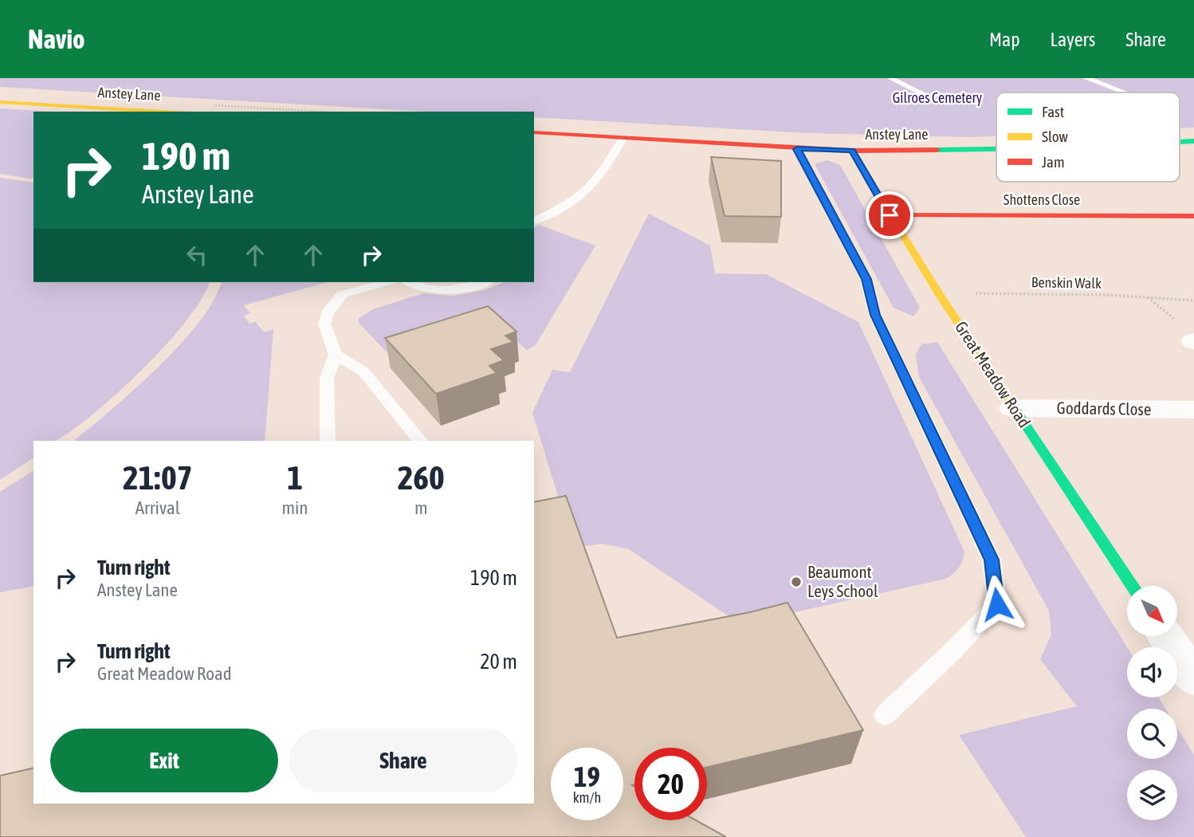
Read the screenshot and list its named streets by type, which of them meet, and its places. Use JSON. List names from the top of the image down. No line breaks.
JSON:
{"streets":{"main road":["Anstey Lane","Shottens Close","Great Meadow Road"],"street":["Goddards Close"],"path":["Benskin Walk"]},"crossings":[["Anstey Lane","Great Meadow Road"],["Shottens Close","Great Meadow Road"],["Benskin Walk","Great Meadow Road"],["Great Meadow Road","Goddards Close"]],"parks":["Gilroes Cemetery"],"places":["Beaumont Leys School"],"legend":["Fast","Slow","Jam"],"north":"bottom right","page":{"header":"Navio","nav":["Map","Layers","Share"],"turn":["190 m","Anstey Lane"],"eta":["21:07","Arrival","1","min","260","m"],"list":[{"name":"Turn right","note":"Anstey Lane","value":"190 m"},{"name":"Turn right","note":"Great Meadow Road","value":"20 m"}],"buttons":["Exit","Share"],"speed":"19 km/h","limit":"20"}}
